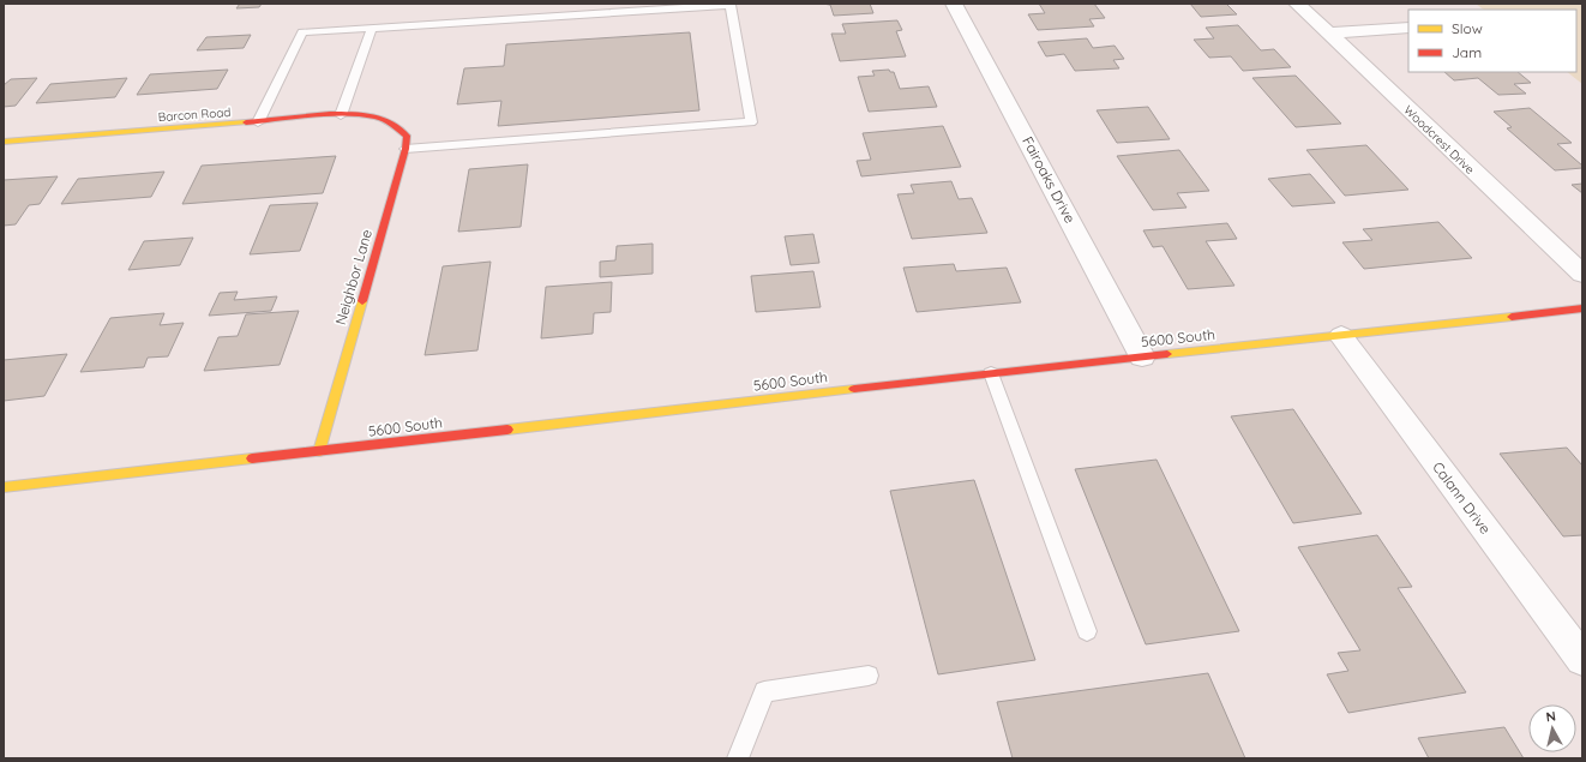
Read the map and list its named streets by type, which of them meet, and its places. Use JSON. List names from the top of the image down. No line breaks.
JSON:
{"streets":{"main road":["Barcon Road","Neighbor Lane","5600 South"],"street":["Woodcrest Drive","Fairoaks Drive","Calann Drive"]},"crossings":[["Barcon Road","Neighbor Lane"],["Fairoaks Drive","5600 South"],["Neighbor Lane","5600 South"],["5600 South","Calann Drive"]],"legend":["Slow","Jam"],"north":"top"}
